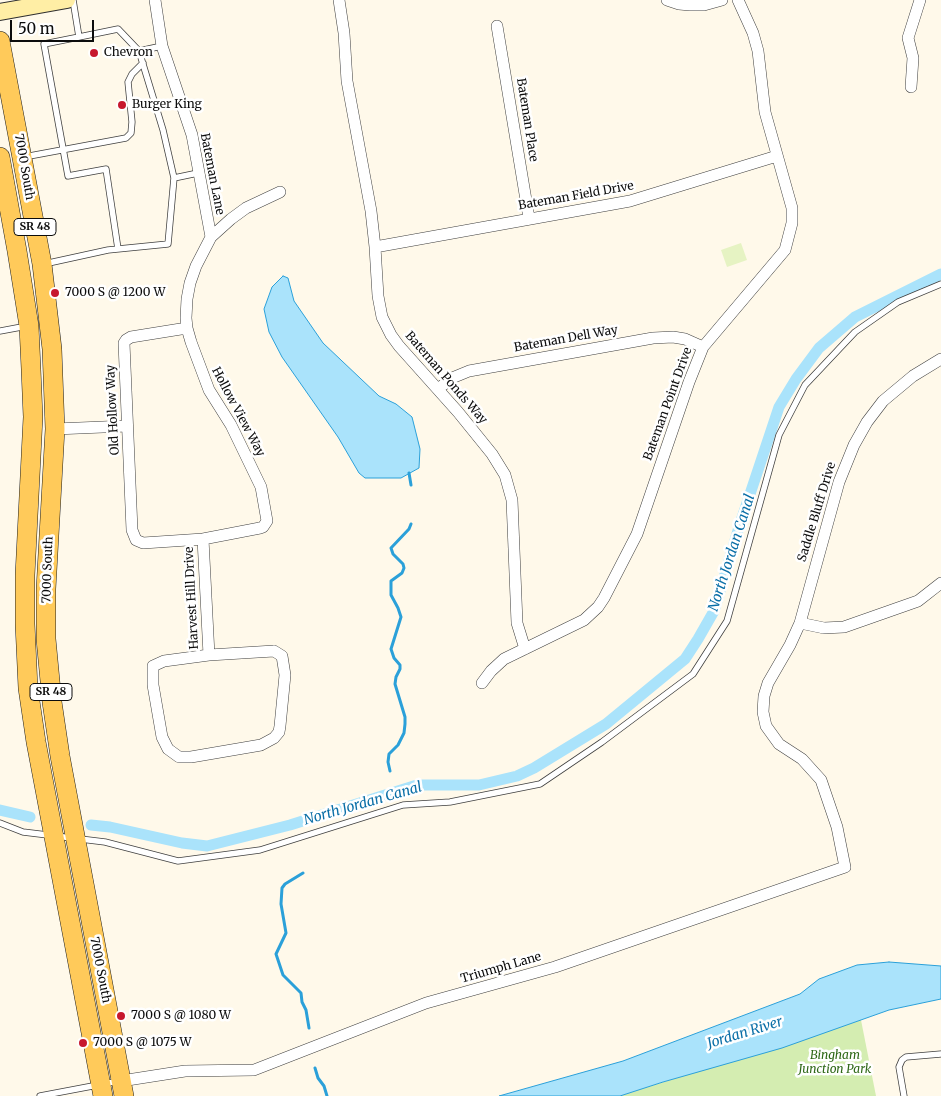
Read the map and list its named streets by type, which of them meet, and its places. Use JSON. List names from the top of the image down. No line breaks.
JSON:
{"streets":{"main road":["7000 South","SR 48"],"street":["Bateman Place","Bateman Lane","Bateman Field Drive","Bateman Dell Way","Bateman Ponds Way","Bateman Point Drive","Old Hollow Way","Hollow View Way","Saddle Bluff Drive","Harvest Hill Drive","Triumph Lane"]},"crossings":[["Bateman Place","Bateman Field Drive"],["7000 South","Triumph Lane"],["Bateman Lane","Hollow View Way"],["Bateman Field Drive","Bateman Ponds Way"],["Bateman Field Drive","Bateman Point Drive"],["Bateman Dell Way","Bateman Ponds Way"],["Bateman Dell Way","Bateman Point Drive"],["Bateman Ponds Way","Bateman Point Drive"],["Old Hollow Way","Hollow View Way"],["Hollow View Way","Harvest Hill Drive"],["Saddle Bluff Drive","Triumph Lane"]],"water":["North Jordan Canal","Jordan River"],"parks":["Bingham Junction Park"],"places":["Chevron","Burger King","7000 S @ 1200 W","7000 S @ 1080 W","7000 S @ 1075 W"],"scale_bar":"50 m"}
